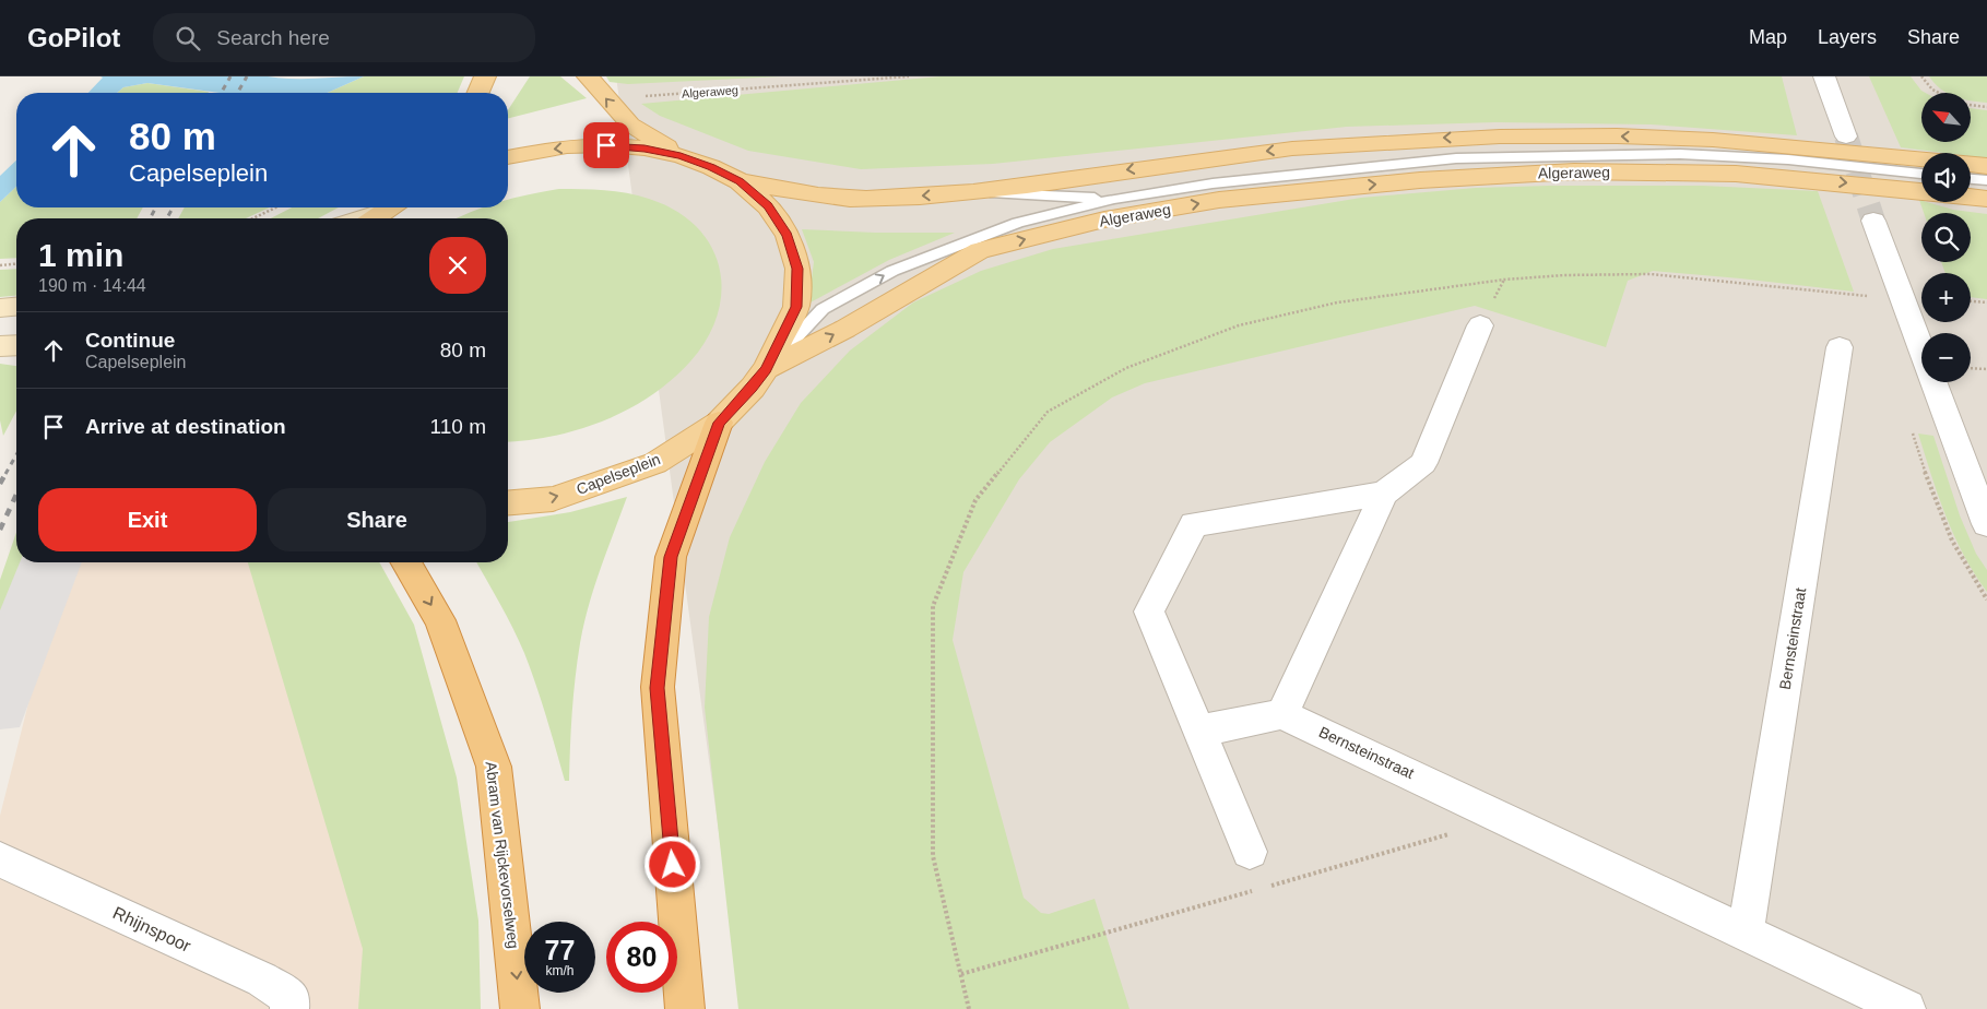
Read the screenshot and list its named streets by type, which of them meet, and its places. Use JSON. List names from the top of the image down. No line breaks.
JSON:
{"streets":{"highway":["Abram van Rijckevorselweg"],"main road":["Algeraweg","Capelseplein"],"street":["Bernsteinstraat","Rhijnspoor"]},"crossings":[["Algeraweg","Capelseplein"]],"north":"top left","page":{"header":"GoPilot","search":"Search here","nav":["Map","Layers","Share"],"map_buttons":["+","−"],"turn":["80 m","Capelseplein"],"heading":["1 min","190 m · 14:44"],"list":[{"name":"Continue","note":"Capelseplein","value":"80 m"},{"name":"Arrive at destination","value":"110 m"}],"buttons":["Exit","Share"],"speed":"77 km/h","limit":"80"}}
